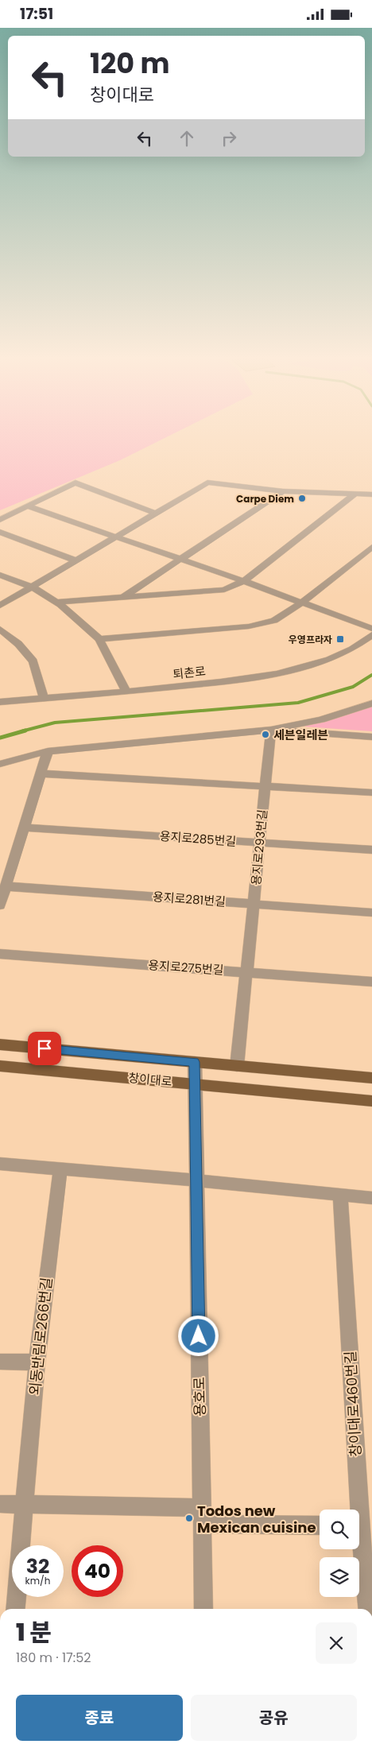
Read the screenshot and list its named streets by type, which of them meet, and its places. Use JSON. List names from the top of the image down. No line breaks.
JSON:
{"streets":{"main road":["창이대로"],"street":["퇴촌로","용지로285번길","용지로293번길","용지로281번길","용지로275번길","외동반림로266번길","용호로","창이대로460번길"]},"crossings":[["용지로285번길","용지로293번길"],["용지로293번길","용지로281번길"],["용지로293번길","용지로275번길"],["용지로293번길","창이대로"],["창이대로","용호로"]],"places":{"other":["Carpe Diem","세븐일레븐","Todos new Mexican cuisine"],"transit":["우영프라자"]},"page":{"status":"17:51","turn":["120 m","창이대로"],"speed":"32 km/h","limit":"40","heading":["1 분","180 m · 17:52"],"buttons":["종료","공유"]}}
